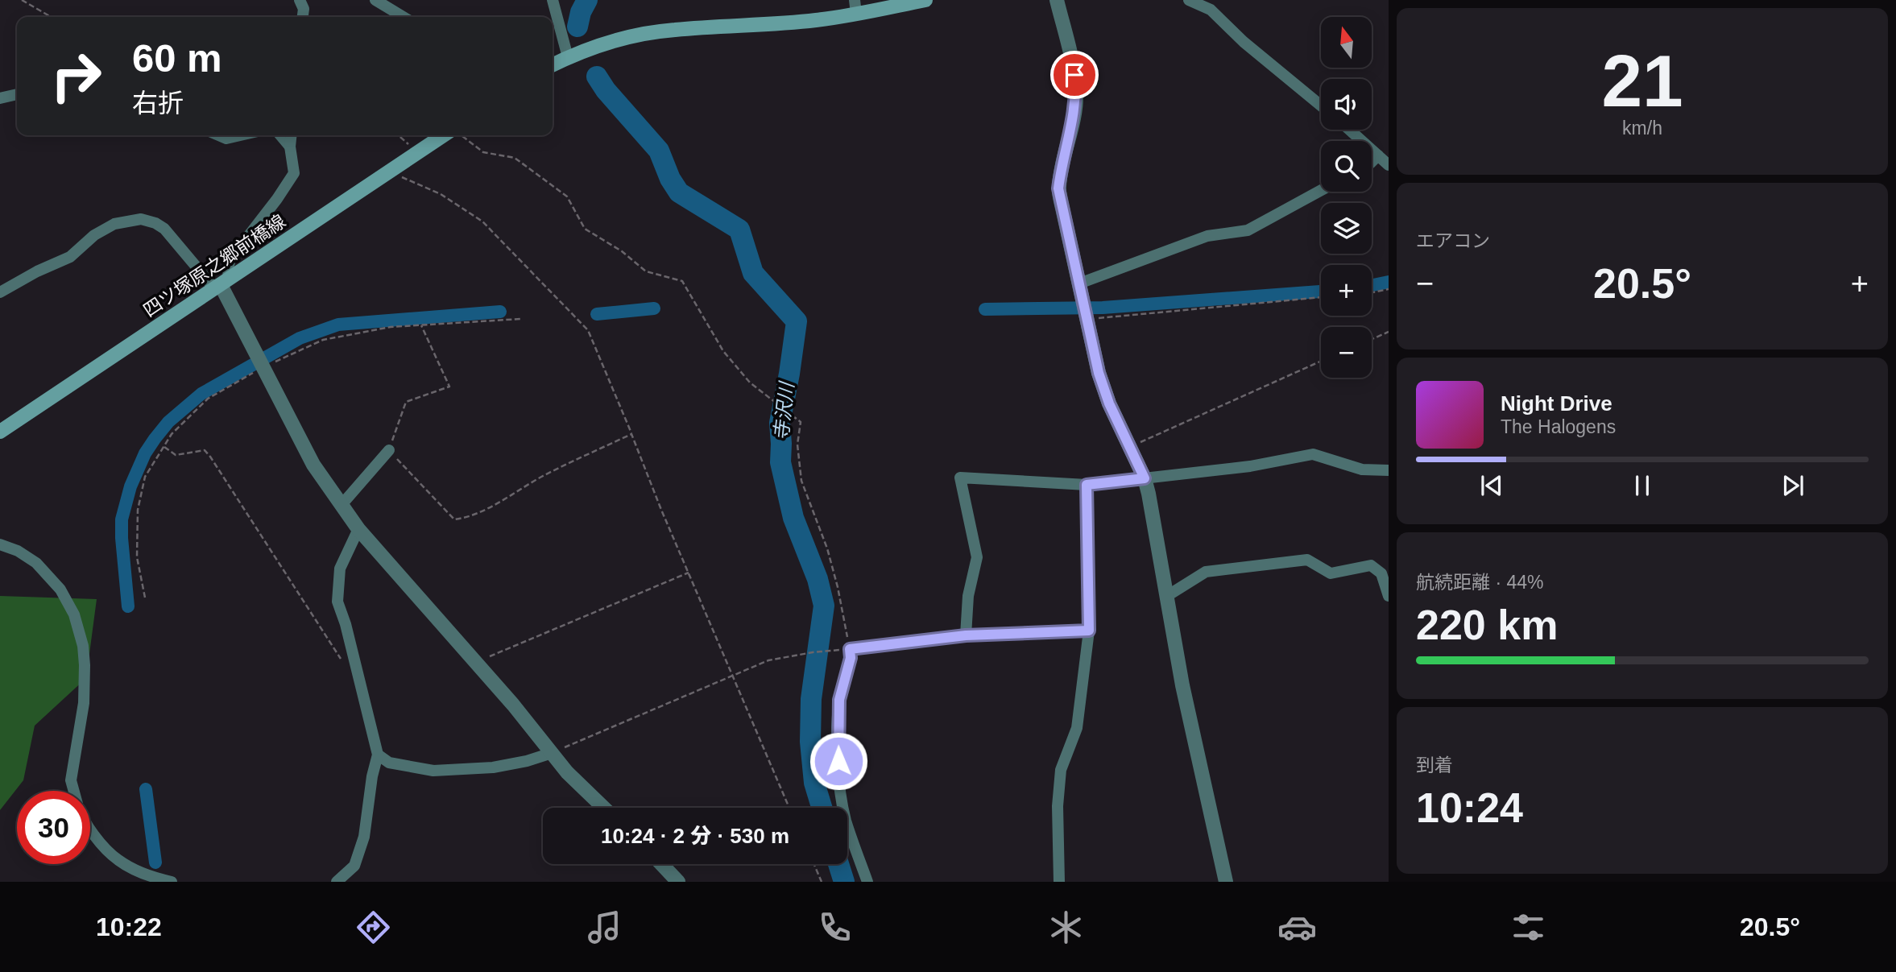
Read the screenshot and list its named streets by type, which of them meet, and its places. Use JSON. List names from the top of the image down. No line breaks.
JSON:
{"streets":{"main road":["四ツ塚原之郷前橋線"]},"water":["寺沢川"],"north":"top","page":{"tile":[["21","km/h"],"エアコン",["航続距離 · 44%","220 km"],["到着","10:24"]],"map_buttons":["+","−"],"turn":["60 m","右折"],"heat":["−","20.5°","+"],"song":["Night Drive","The Halogens"],"limit":"30","trip":"10:24 · 2 分 · 530 m","tabs":["10:22","20.5°"]}}
